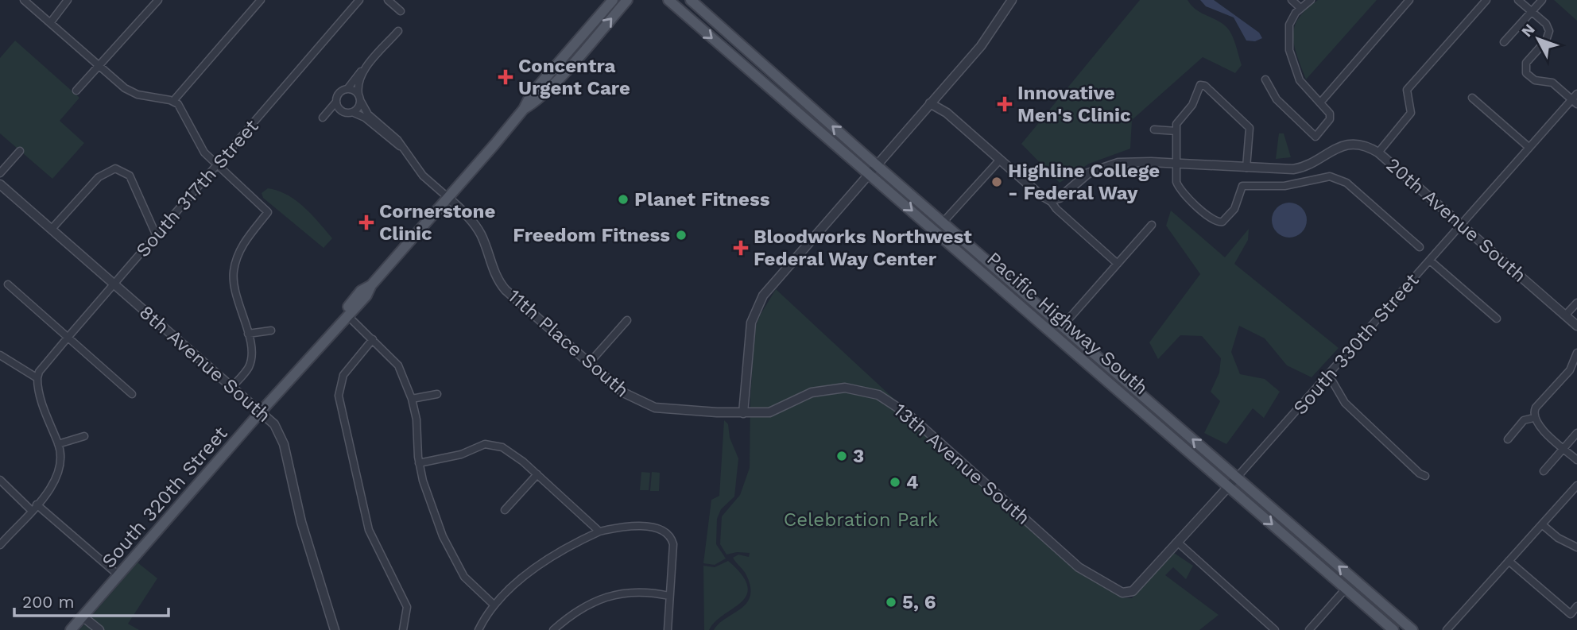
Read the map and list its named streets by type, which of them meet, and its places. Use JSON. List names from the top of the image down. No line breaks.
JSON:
{"streets":{"main road":["Pacific Highway South","South 320th Street"],"street":["South 317th Street","20th Avenue South","11th Place South","South 330th Street","8th Avenue South","13th Avenue South"]},"crossings":[["South 317th Street","8th Avenue South"],["20th Avenue South","South 330th Street"],["Pacific Highway South","South 330th Street"],["11th Place South","13th Avenue South"],["11th Place South","South 320th Street"],["South 330th Street","13th Avenue South"],["8th Avenue South","South 320th Street"]],"parks":["Celebration Park"],"places":{"health":["Concentra Urgent Care","Innovative Men's Clinic","Cornerstone Clinic","Bloodworks Northwest Federal Way Center"],"other":["Highline College - Federal Way","Planet Fitness","Freedom Fitness","3","4","5, 6"]},"scale_bar":"200 m","north":"top left"}
